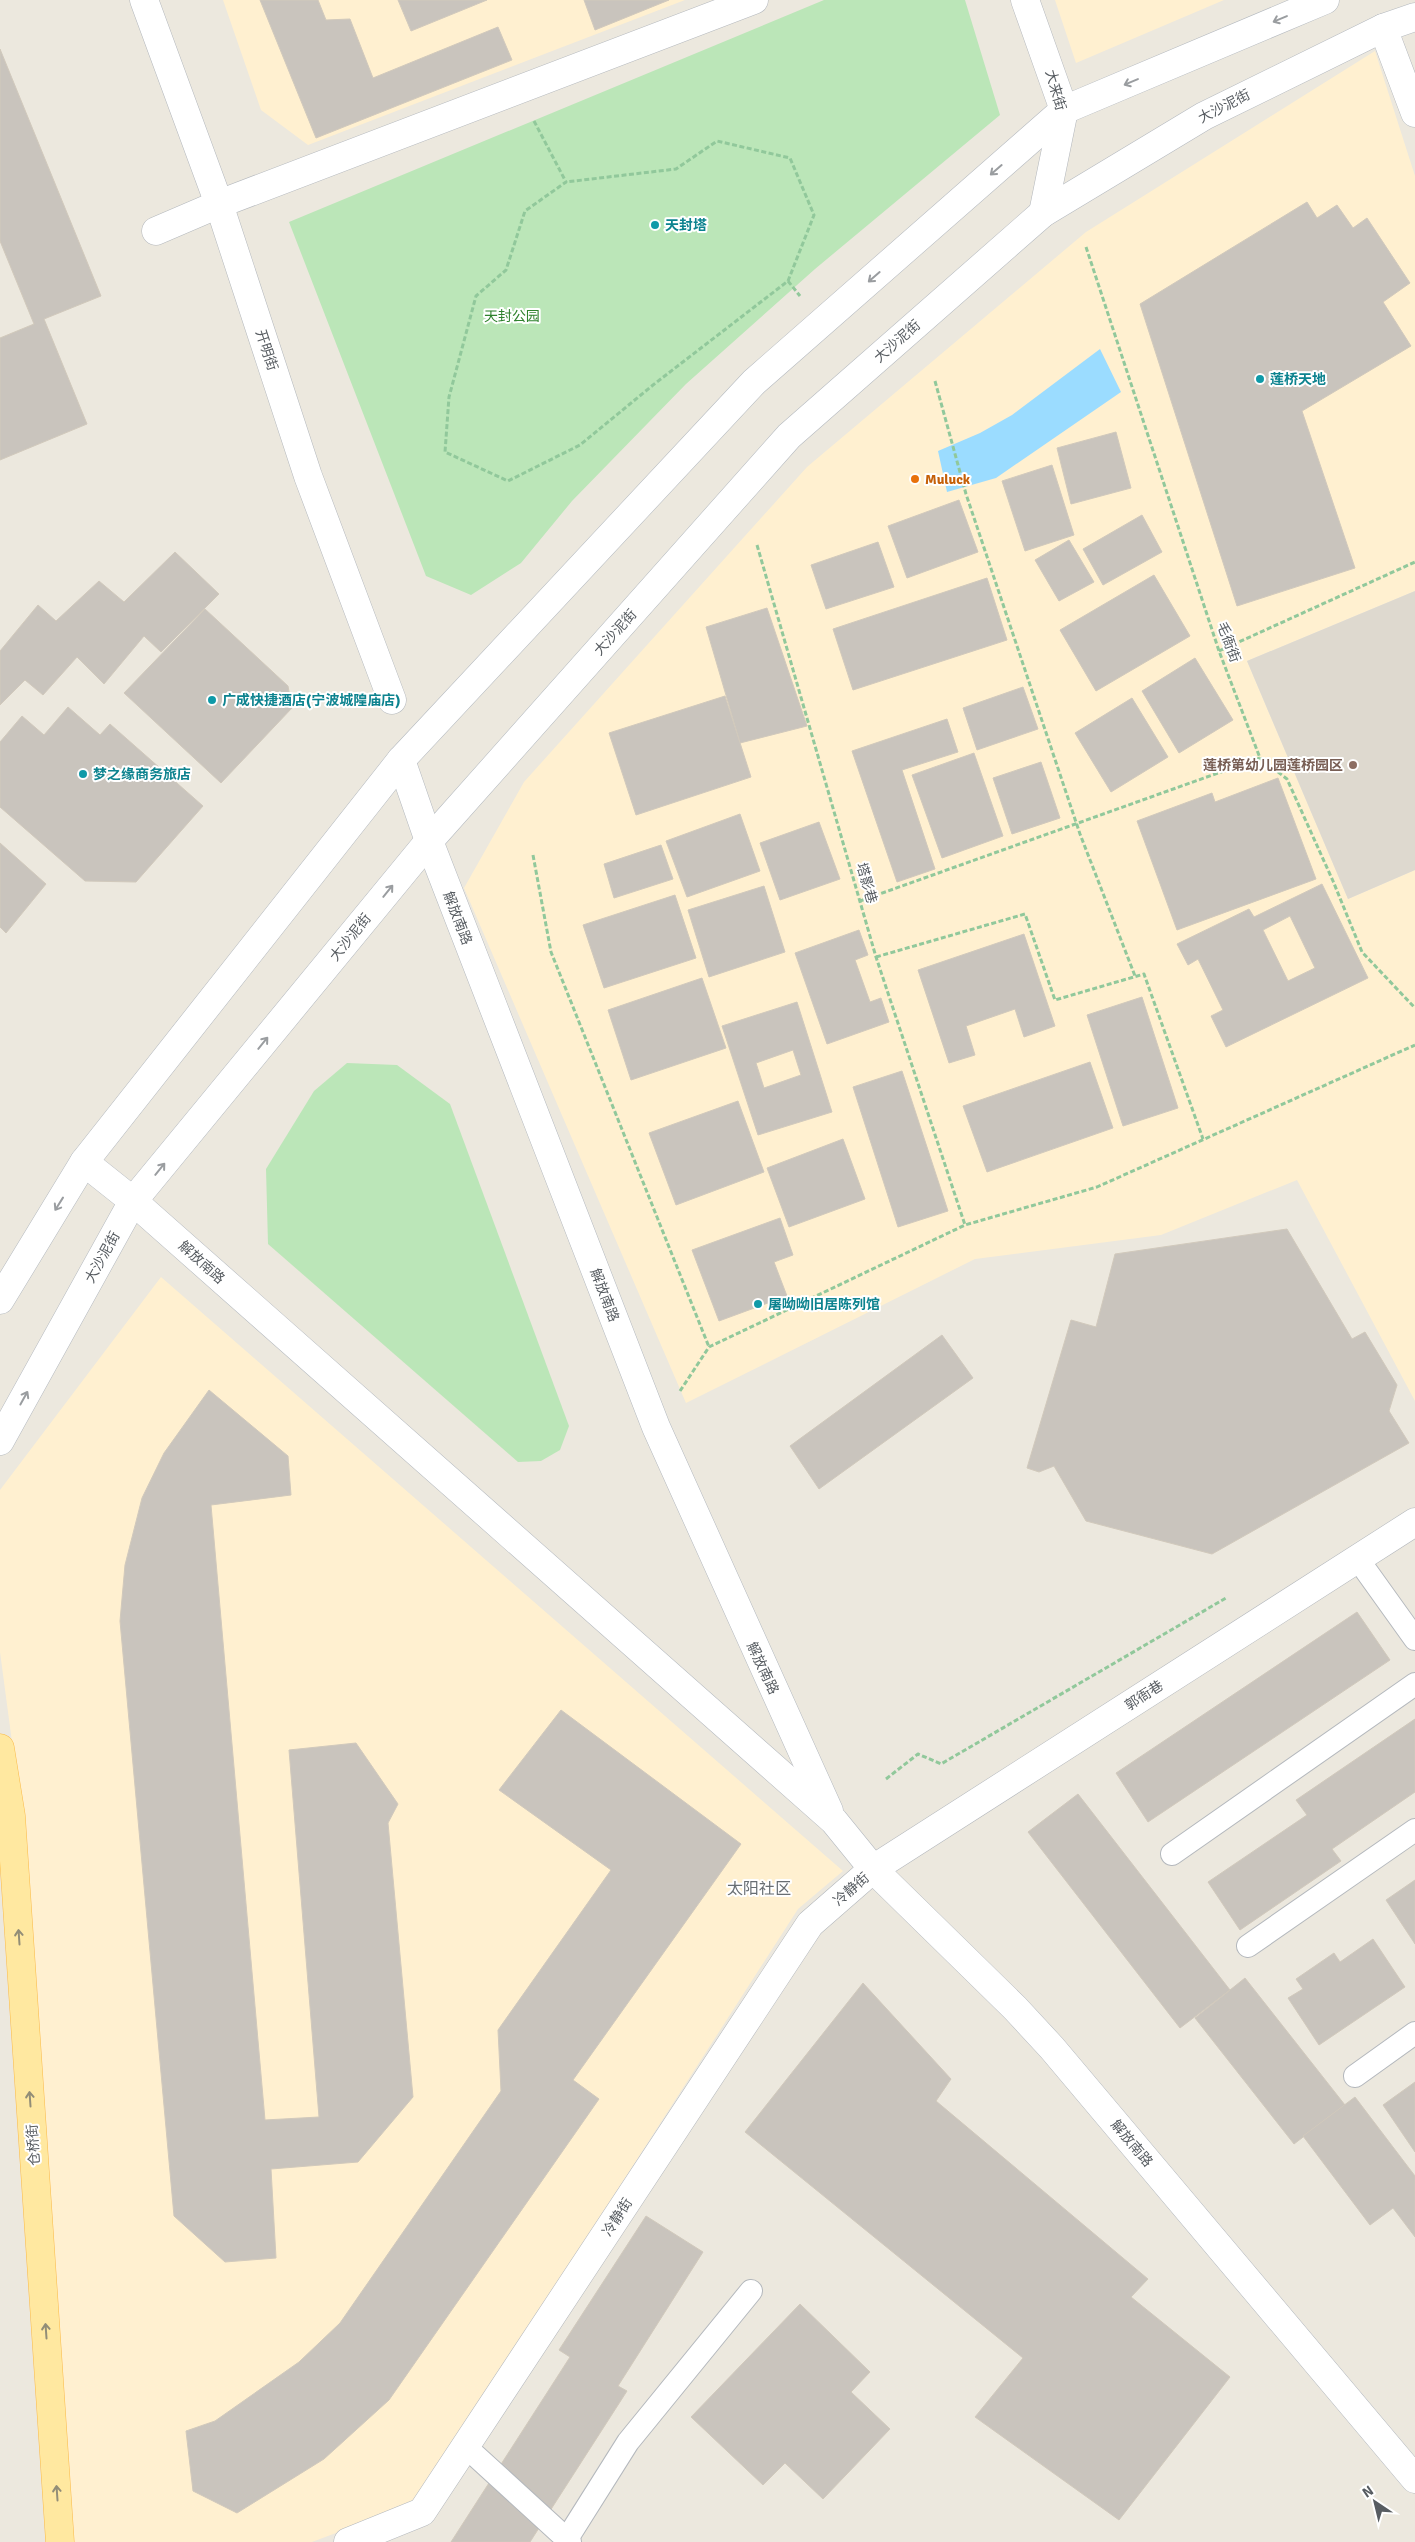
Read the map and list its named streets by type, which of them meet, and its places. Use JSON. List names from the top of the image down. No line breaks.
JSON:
{"streets":{"main road":["大来街","大沙泥街","开明街","解放南路","郭衙巷","冷静街","仓桥街"],"path":["毛衙街","塔影巷"]},"crossings":[["大来街","大沙泥街"],["大沙泥街","解放南路"],["解放南路","郭衙巷"],["解放南路","冷静街"],["郭衙巷","冷静街"]],"one_way":["仓桥街"],"districts":["太阳社区"],"parks":["天封公园"],"places":["天封塔","莲桥天地","Muluck","广成快捷酒店(宁波城隍庙店)","莲桥第幼儿园莲桥园区","梦之缘商务旅店","屠呦呦旧居陈列馆"],"north":"top left"}
